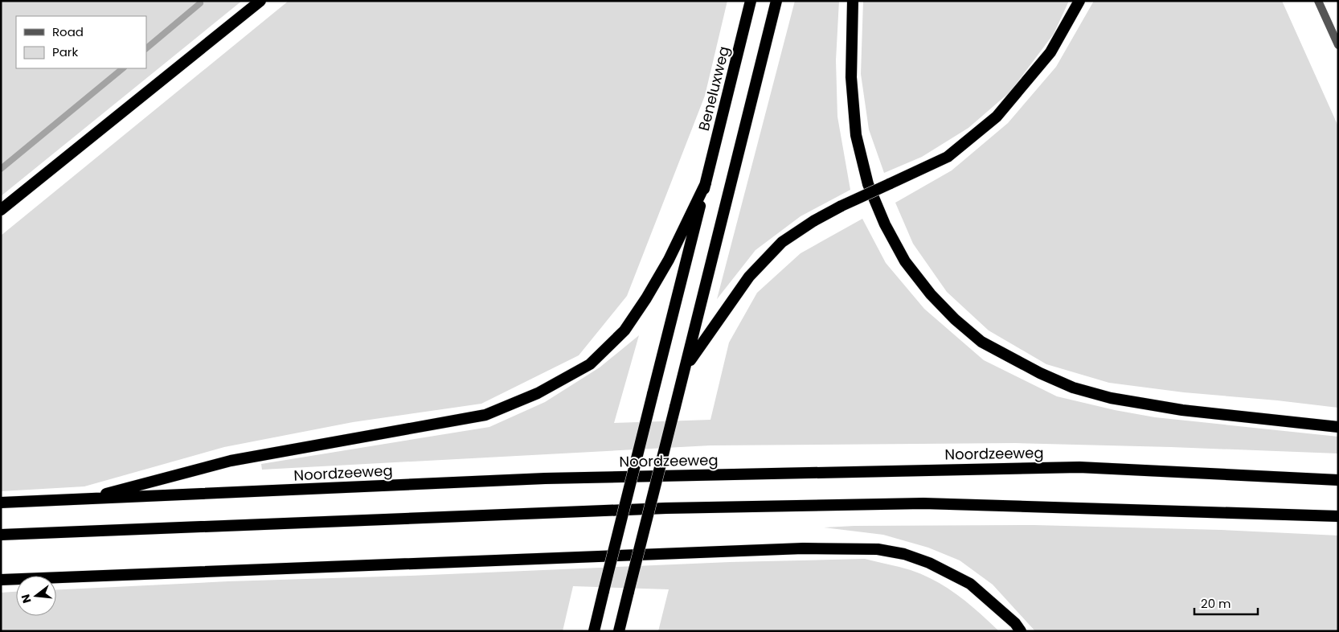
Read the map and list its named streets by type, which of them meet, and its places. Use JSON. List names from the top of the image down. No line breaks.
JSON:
{"streets":{"highway":["Beneluxweg","Noordzeeweg"]},"legend":["Road","Park"],"scale_bar":"20 m","north":"left"}
